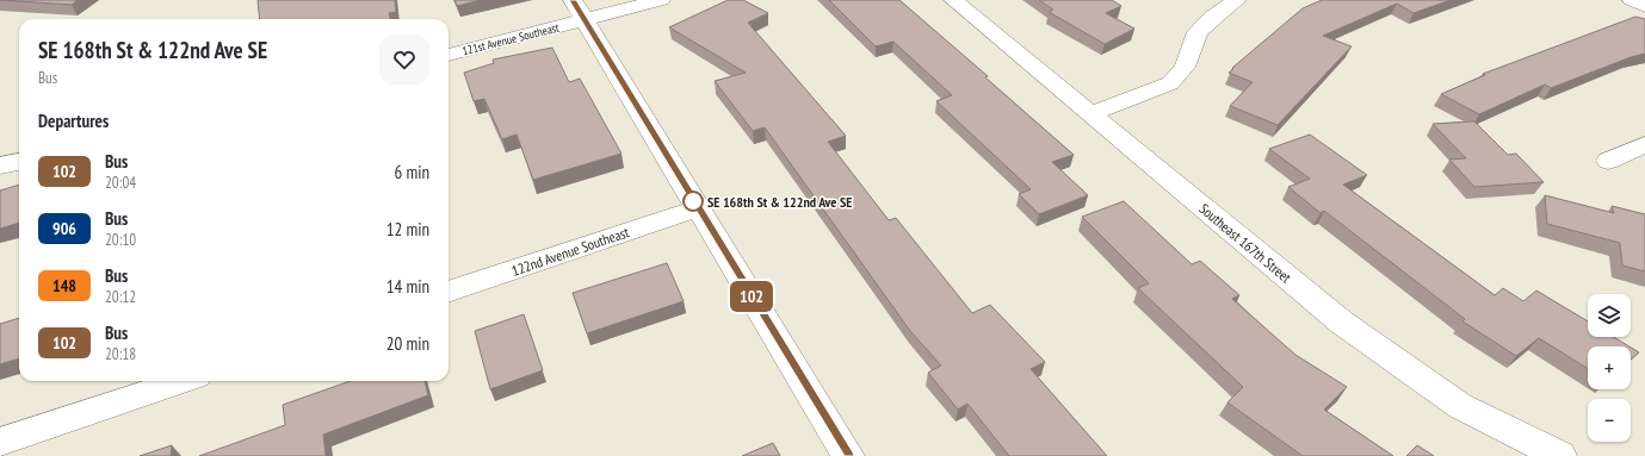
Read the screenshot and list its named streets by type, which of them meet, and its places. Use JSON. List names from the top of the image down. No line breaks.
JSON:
{"streets":{"street":["121st Avenue Southeast","Southeast 167th Street","122nd Avenue Southeast"]},"places":["SE 168th St & 122nd Ave SE"],"lines":["bus line 102"],"page":{"on_map":"102","heading":[["SE 168th St & 122nd Ave SE","Bus"],"Departures"],"list":[{"mark":"102","name":"Bus","note":"20:04","value":"6 min"},{"mark":"906","name":"Bus","note":"20:10","value":"12 min"},{"mark":"148","name":"Bus","note":"20:12","value":"14 min"},{"mark":"102","name":"Bus","note":"20:18","value":"20 min"}],"map_buttons":["+","−"]}}
